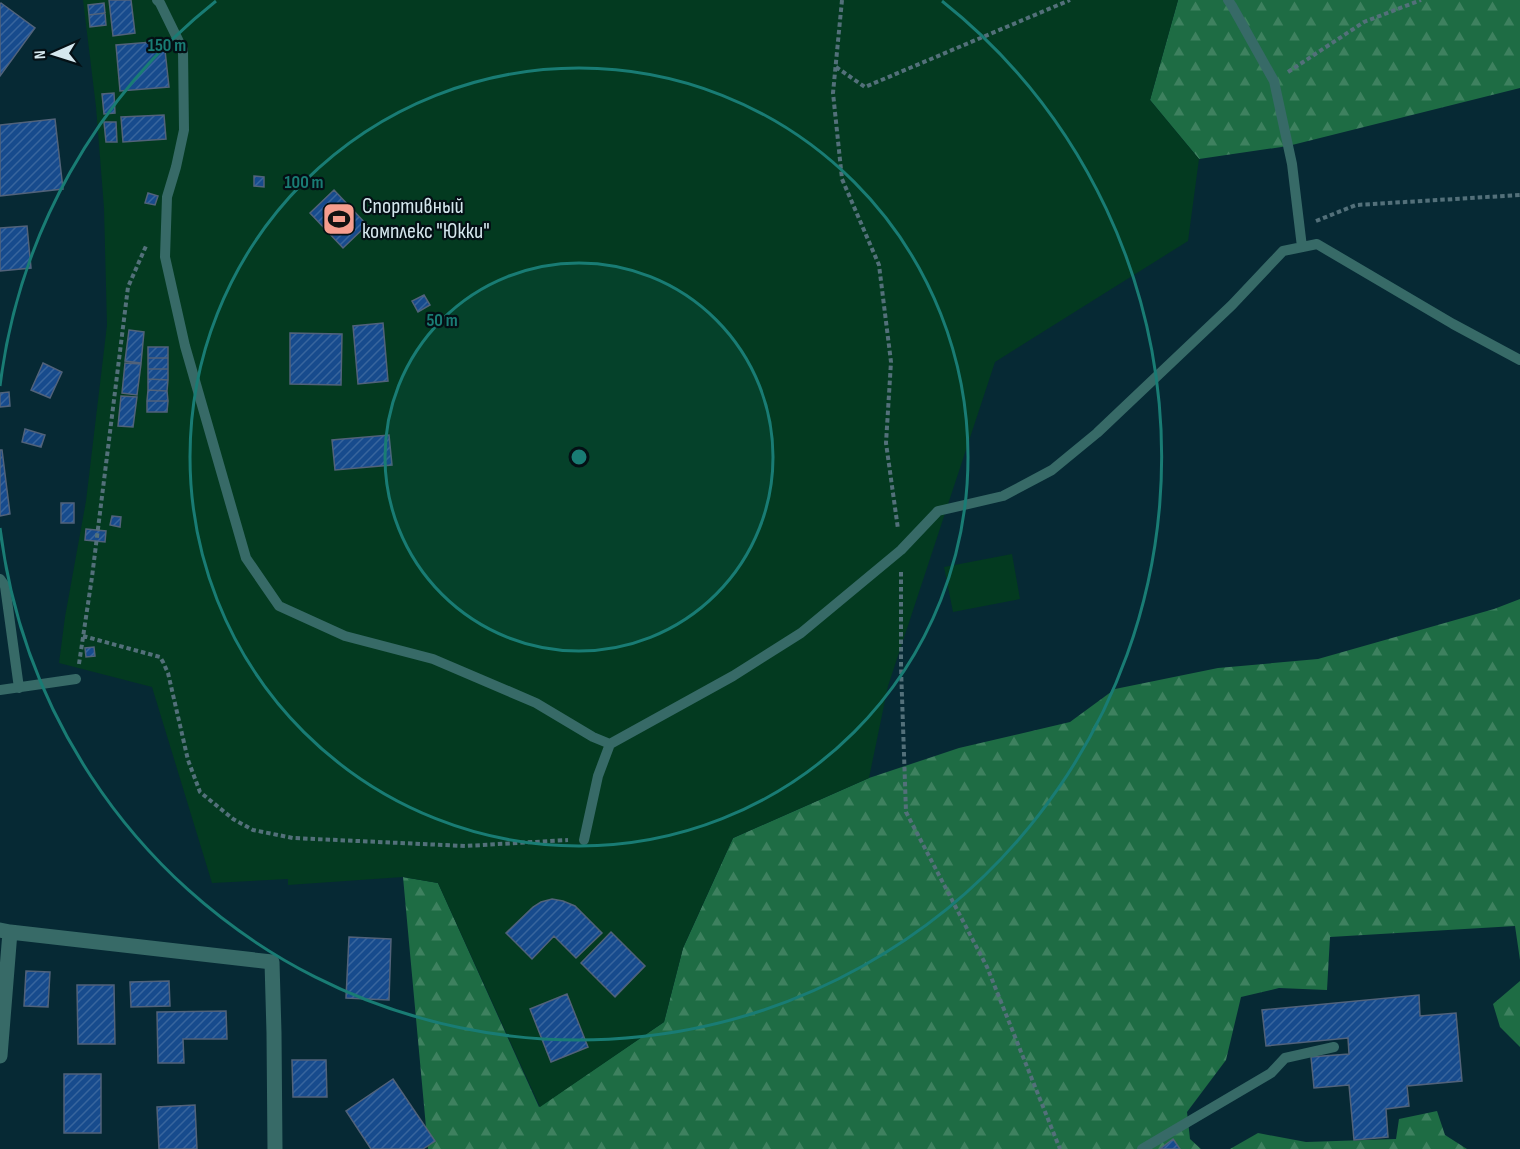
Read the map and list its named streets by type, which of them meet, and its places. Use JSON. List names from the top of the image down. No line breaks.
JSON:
{"places":{"sports":["Спортивный комплекс \"Юкки\""]},"north":"left","rings":["150 m","100 m","50 m"]}
